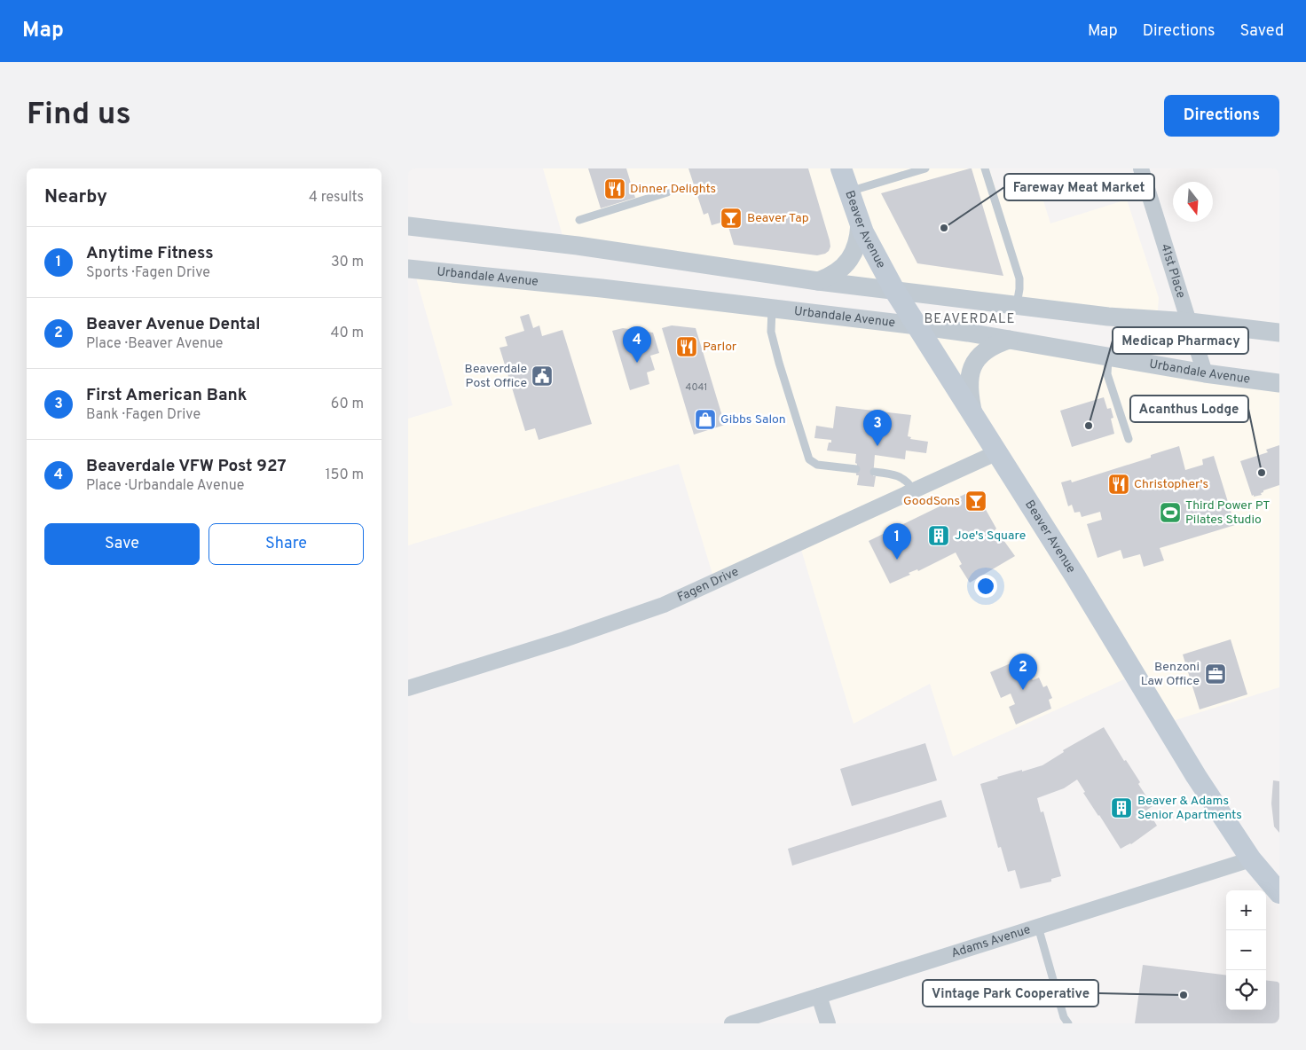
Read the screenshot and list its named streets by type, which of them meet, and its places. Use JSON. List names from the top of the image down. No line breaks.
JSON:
{"streets":{"main road":["Beaver Avenue"],"street":["41st Place","Urbandale Avenue","Fagen Drive","Adams Avenue"]},"crossings":[["Beaver Avenue","Urbandale Avenue"],["Beaver Avenue","Fagen Drive"],["Beaver Avenue","Adams Avenue"],["41st Place","Urbandale Avenue"]],"districts":["BEAVERDALE"],"places":{"restaurant":["Dinner Delights","Parlor","Christopher's"],"bar":["Beaver Tap","GoodSons"],"other":["Fareway Meat Market","Medicap Pharmacy","Acanthus Lodge","Vintage Park Cooperative"],"public building":["Beaverdale Post Office"],"shop":["Gibbs Salon"],"sports":["Third Power PT Pilates Studio"],"building":["Joe's Square","Beaver & Adams Senior Apartments"],"office":["Benzoni Law Office"]},"house_numbers":["4041"],"north":"bottom","page":{"header":"Map","nav":["Map","Directions","Saved"],"buttons":["Directions",["Save","Share"]],"title":"Find us","heading":["Nearby","4 results"],"list":[{"mark":"1","name":"Anytime Fitness","note":"Sports · Fagen Drive","value":"30 m"},{"mark":"2","name":"Beaver Avenue Dental","note":"Place · Beaver Avenue","value":"40 m"},{"mark":"3","name":"First American Bank","note":"Bank · Fagen Drive","value":"60 m"},{"mark":"4","name":"Beaverdale VFW Post 927","note":"Place · Urbandale Avenue","value":"150 m"}],"pins":["4","3","1","2"],"map_buttons":["+","−"]}}
